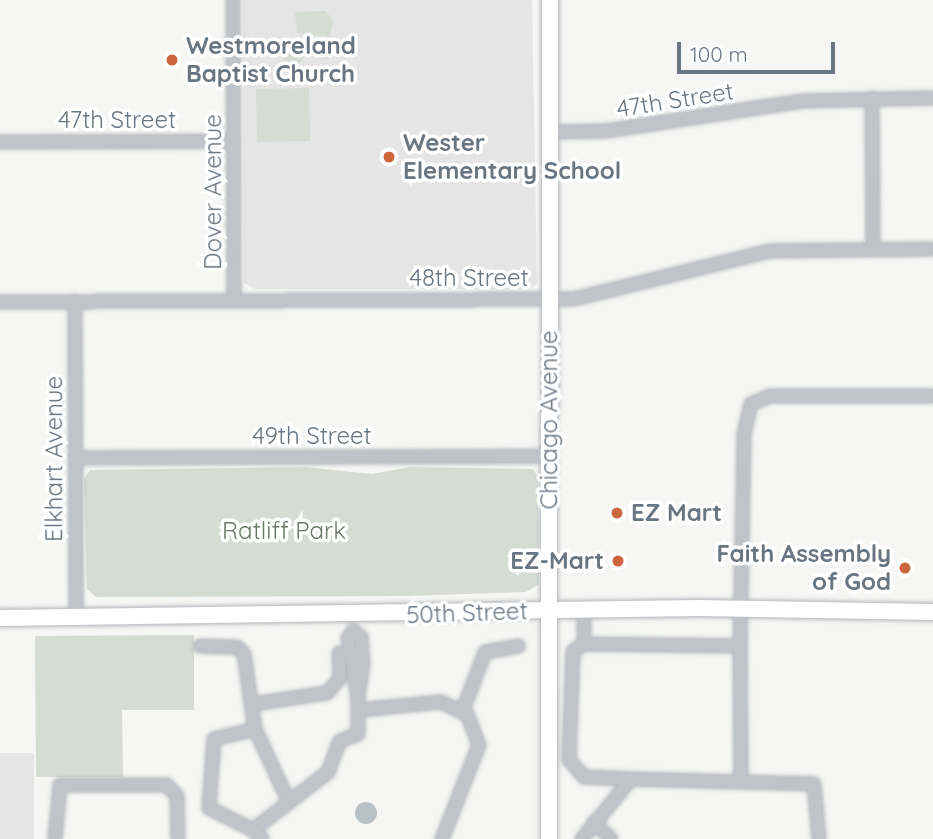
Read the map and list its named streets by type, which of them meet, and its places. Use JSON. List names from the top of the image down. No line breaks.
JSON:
{"streets":{"main road":["Chicago Avenue","50th Street"],"street":["47th Street","Dover Avenue","48th Street","49th Street","Elkhart Avenue"]},"crossings":[["47th Street","Dover Avenue"],["47th Street","Chicago Avenue"],["Dover Avenue","48th Street"],["48th Street","Chicago Avenue"],["48th Street","Elkhart Avenue"],["Chicago Avenue","49th Street"],["Chicago Avenue","50th Street"],["49th Street","Elkhart Avenue"],["Elkhart Avenue","50th Street"]],"parks":["Ratliff Park"],"places":["Westmoreland Baptist Church","Wester Elementary School","EZ Mart","EZ-Mart","Faith Assembly of God"],"scale_bar":"100 m"}
